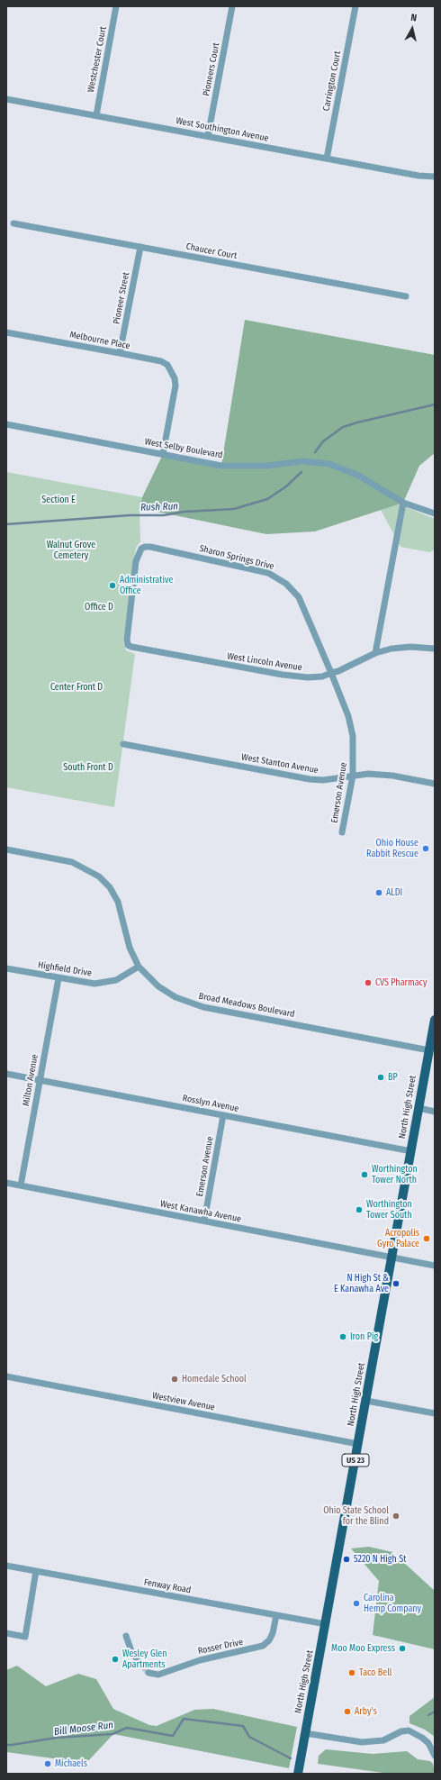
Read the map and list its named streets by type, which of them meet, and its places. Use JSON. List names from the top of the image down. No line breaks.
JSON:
{"streets":{"main road":["North High Street","US 23"],"street":["Westchester Court","Pioneers Court","Carrington Court","West Southington Avenue","Chaucer Court","Pioneer Street","Melbourne Place","West Selby Boulevard","Sharon Springs Drive","West Lincoln Avenue","West Stanton Avenue","Emerson Avenue","Highfield Drive","Broad Meadows Boulevard","Milton Avenue","Rosslyn Avenue","West Kanawha Avenue","Westview Avenue","Fenway Road","Rosser Drive"]},"crossings":[["Westchester Court","West Southington Avenue"],["Pioneers Court","West Southington Avenue"],["Carrington Court","West Southington Avenue"],["Chaucer Court","Pioneer Street"],["Pioneer Street","Melbourne Place"],["Melbourne Place","West Selby Boulevard"],["Sharon Springs Drive","West Lincoln Avenue"],["Sharon Springs Drive","Emerson Avenue"],["West Lincoln Avenue","Emerson Avenue"],["West Stanton Avenue","Emerson Avenue"],["Emerson Avenue","Rosslyn Avenue"],["Emerson Avenue","West Kanawha Avenue"],["Highfield Drive","Broad Meadows Boulevard"],["Highfield Drive","Milton Avenue"],["Broad Meadows Boulevard","North High Street"],["Milton Avenue","Rosslyn Avenue"],["Milton Avenue","West Kanawha Avenue"],["Rosslyn Avenue","North High Street"],["North High Street","West Kanawha Avenue"],["North High Street","Westview Avenue"],["North High Street","Fenway Road"],["Fenway Road","Rosser Drive"]],"water":["Rush Run","Bill Moose Run"],"parks":["Section E","Walnut Grove Cemetery","Office D","Center Front D","South Front D"],"places":["Administrative Office","Ohio House Rabbit Rescue","ALDI","CVS Pharmacy","BP","Worthington Tower North","Worthington Tower South","Acropolis Gyro Palace","N High St & E Kanawha Ave","Iron Pig","Homedale School","Ohio State School for the Blind","5220 N High St","Carolina Hemp Company","Moo Moo Express","Wesley Glen Apartments","Taco Bell","Arby's","Michaels"],"north":"top"}
